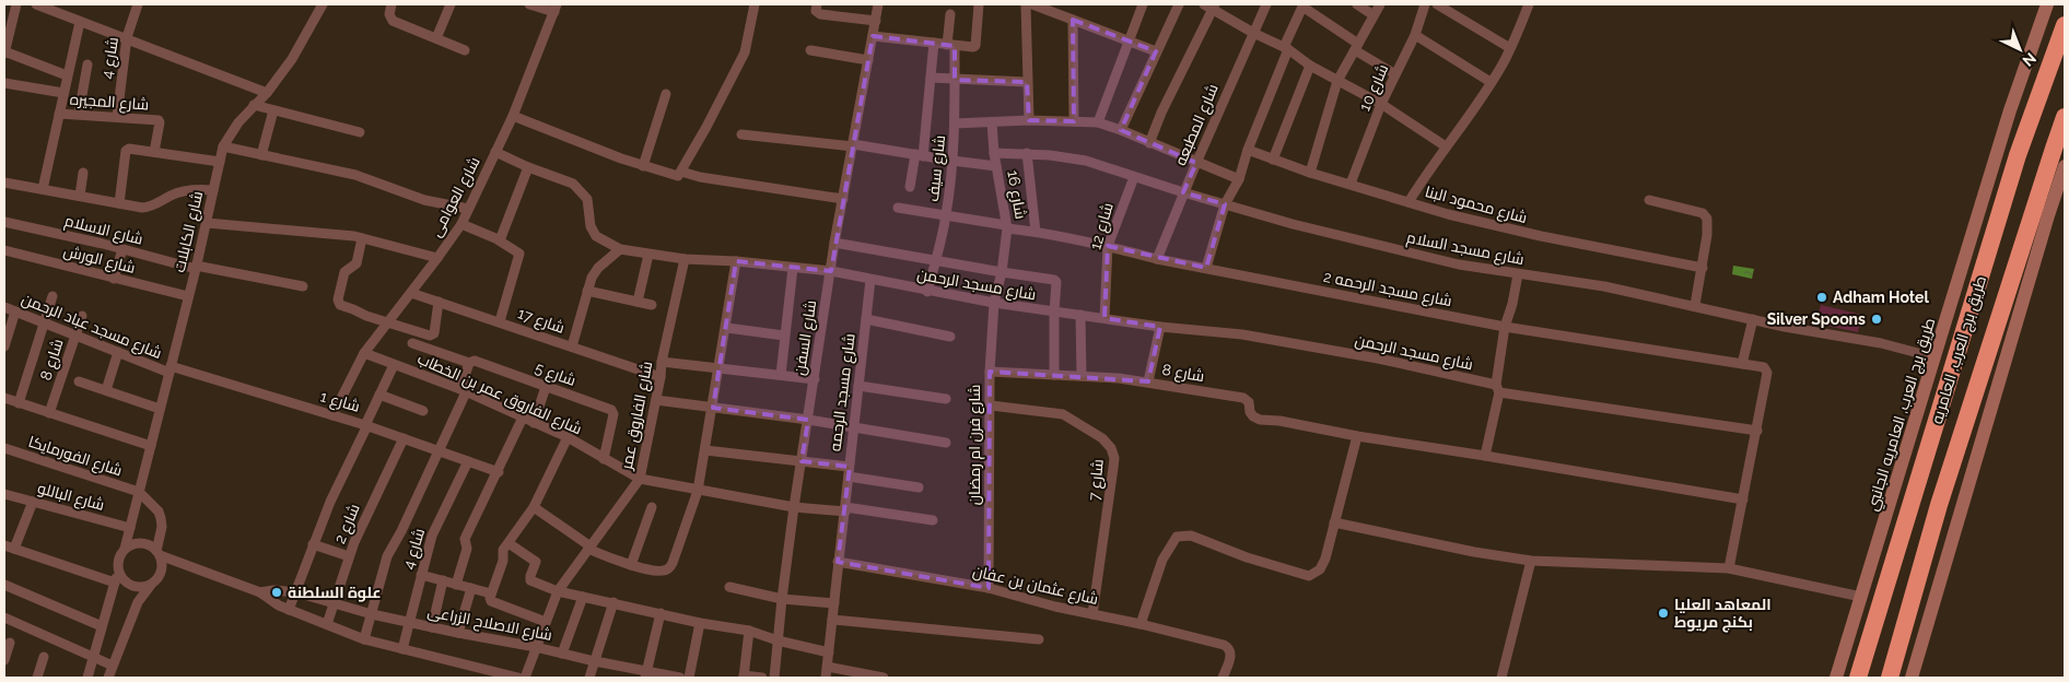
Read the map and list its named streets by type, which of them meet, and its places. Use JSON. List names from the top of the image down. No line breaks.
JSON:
{"streets":{"highway":["طريق برج العرب, العامريه"],"street":["شارع 4","شارع 10","شارع المجيره","شارع المطبعه","شارع سيف","شارع 16","شارع العوامى","شارع محمود البنا","شارع 12","شارع الاسلام","شارع الكابلات","شارع مسجد السلام","شارع الورش","شارع مسجد الرحمن","شارع مسجد الرحمه 2","شارع 17","شارع مسجد عباد الرحمن","شارع السفن","شارع 8","شارع 5","شارع مسجد الرحمه","شارع الفاروق عمر بن الخطاب","شارع 1","طريق برج العرب, العامريه الجانبي","شارع الفاروق عمر","شارع فرن ام رمضان","شارع الفورمايكا","شارع 7","شارع الباللو","شارع 2","شارع عثمان بن عفان","شارع الاصلاح الزراعى"]},"crossings":[["شارع 4","شارع المجيره"],["شارع 4","شارع 1"],["شارع 4","شارع الاصلاح الزراعى"],["شارع 10","شارع محمود البنا"],["شارع المطبعه","شارع مسجد السلام"],["شارع المطبعه","شارع مسجد الرحمه 2"],["شارع سيف","شارع مسجد الرحمن"],["شارع 16","شارع مسجد السلام"],["شارع 16","شارع مسجد الرحمن"],["شارع 16","شارع مسجد الرحمه 2"],["شارع 16","شارع فرن ام رمضان"],["شارع العوامى","شارع مسجد الرحمن"],["شارع العوامى","شارع 17"],["شارع العوامى","شارع الفاروق عمر بن الخطاب"],["شارع العوامى","شارع 1"],["شارع 12","شارع مسجد السلام"],["شارع 12","شارع مسجد الرحمن"],["شارع 12","شارع مسجد الرحمه 2"],["شارع الاسلام","شارع الكابلات"],["شارع الكابلات","شارع الورش"],["شارع الكابلات","شارع مسجد عباد الرحمن"],["شارع الكابلات","شارع 1"],["شارع الكابلات","شارع الفورمايكا"],["شارع الكابلات","شارع الباللو"],["شارع مسجد السلام","طريق برج العرب, العامريه الجانبي"],["شارع مسجد الرحمن","شارع مسجد الرحمه 2"],["شارع مسجد الرحمن","شارع السفن"],["شارع مسجد الرحمن","شارع مسجد الرحمه"],["شارع مسجد الرحمن","شارع الفاروق عمر"],["شارع مسجد الرحمن","شارع فرن ام رمضان"],["شارع 17","شارع الفاروق عمر"],["شارع مسجد عباد الرحمن","شارع 8"],["شارع مسجد عباد الرحمن","شارع 1"],["شارع السفن","شارع الفاروق عمر بن الخطاب"],["شارع 8","شارع فرن ام رمضان"],["شارع 5","شارع الفاروق عمر بن الخطاب"],["شارع مسجد الرحمه","شارع الفاروق عمر بن الخطاب"],["شارع مسجد الرحمه","شارع عثمان بن عفان"],["شارع الفاروق عمر بن الخطاب","شارع الفاروق عمر"],["شارع 1","شارع 2"],["شارع الفاروق عمر","شارع الاصلاح الزراعى"],["شارع فرن ام رمضان","شارع 7"],["شارع فرن ام رمضان","شارع عثمان بن عفان"],["شارع 7","شارع عثمان بن عفان"],["شارع 2","شارع الاصلاح الزراعى"]],"places":["Adham Hotel","Silver Spoons","علوة السلطنة","المعاهد العليا بكنج مريوط"],"north":"bottom right"}
